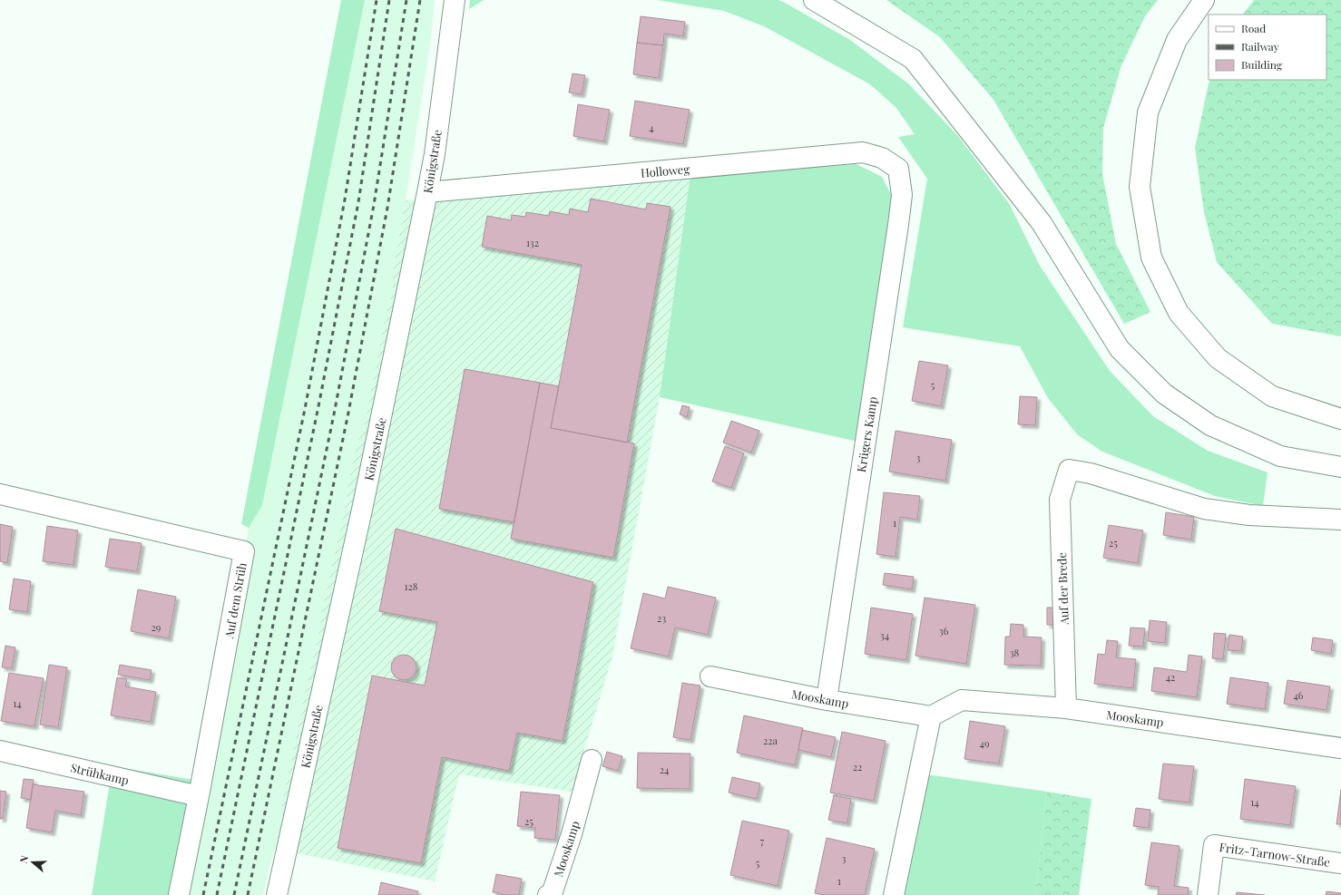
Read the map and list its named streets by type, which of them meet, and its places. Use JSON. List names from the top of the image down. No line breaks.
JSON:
{"streets":{"main road":["Königstraße","Holloweg","Krügers Kamp","Auf der Brede","Auf dem Strüh","Mooskamp","Strühkamp","Fritz-Tarnow-Straße"]},"crossings":[["Königstraße","Holloweg"],["Holloweg","Krügers Kamp"],["Krügers Kamp","Mooskamp"],["Auf der Brede","Mooskamp"],["Auf dem Strüh","Strühkamp"]],"house_numbers":["4","132","5","3","1","25","128","23","29","36","34","38","42","46","14","22a","49","22","24","14","25","7","3","5","1"],"legend":["Road","Railway","Building"],"north":"left"}
